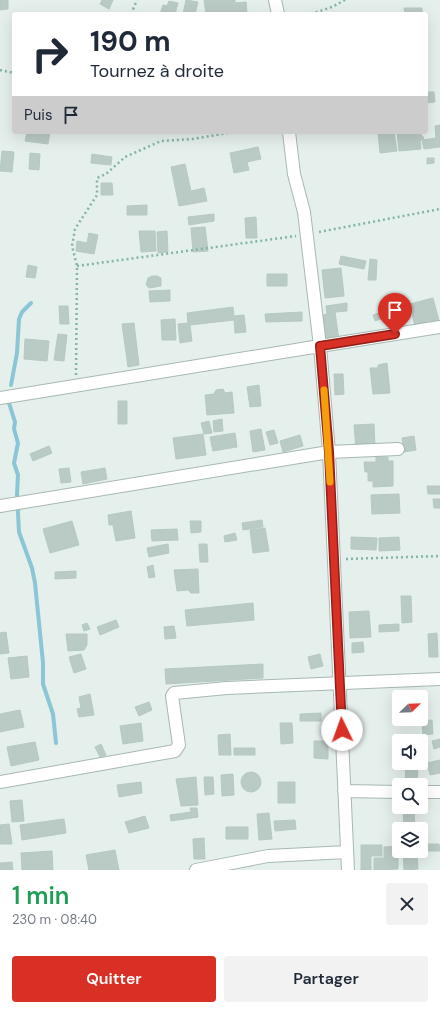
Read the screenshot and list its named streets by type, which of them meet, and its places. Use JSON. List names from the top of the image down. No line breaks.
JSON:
{"north":"top right","page":{"turn":["190 m","Tournez à droite"],"then":"Puis","heading":["1 min","230 m · 08:40"],"buttons":["Quitter","Partager"]}}
